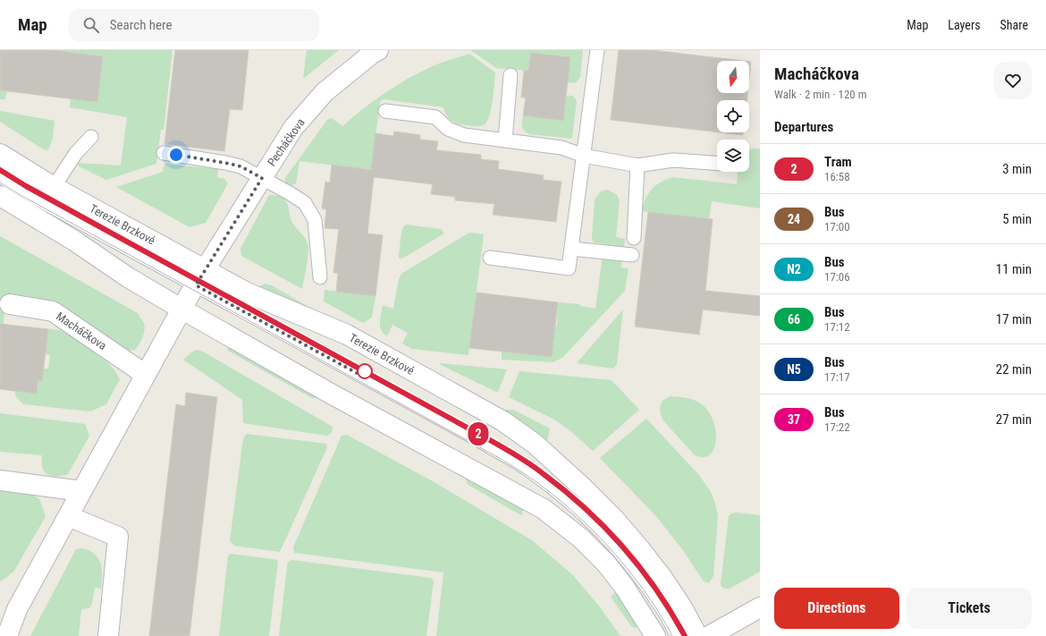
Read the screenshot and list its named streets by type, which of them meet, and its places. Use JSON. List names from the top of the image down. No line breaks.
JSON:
{"streets":{"street":["Pecháčkova","Terezie Brzkové","Macháčkova"]},"crossings":[["Pecháčkova","Terezie Brzkové"]],"lines":["tram line 2"],"north":"bottom","page":{"header":"Map","search":"Search here","nav":["Map","Layers","Share"],"on_map":"2","heading":[["Macháčkova","Walk · 2 min · 120 m"],"Departures"],"list":[{"mark":"2","name":"Tram","note":"16:58","value":"3 min"},{"mark":"24","name":"Bus","note":"17:00","value":"5 min"},{"mark":"N2","name":"Bus","note":"17:06","value":"11 min"},{"mark":"66","name":"Bus","note":"17:12","value":"17 min"},{"mark":"N5","name":"Bus","note":"17:17","value":"22 min"},{"mark":"37","name":"Bus","note":"17:22","value":"27 min"}],"buttons":["Directions","Tickets"]}}
